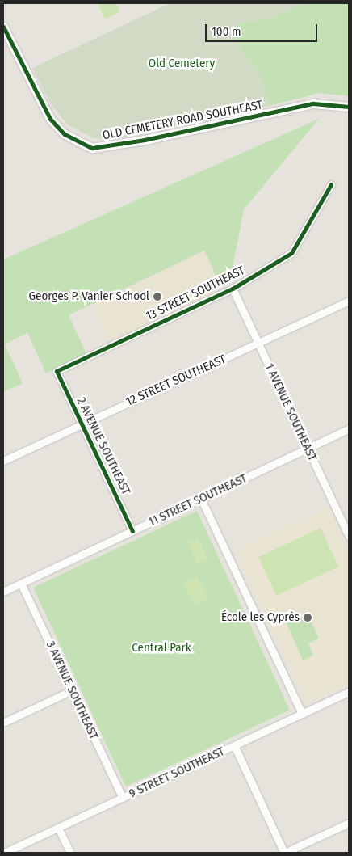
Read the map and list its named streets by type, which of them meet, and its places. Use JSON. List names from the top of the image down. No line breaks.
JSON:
{"streets":{"street":["OLD CEMETERY ROAD SOUTHEAST","13 STREET SOUTHEAST","12 STREET SOUTHEAST","1 AVENUE SOUTHEAST","2 AVENUE SOUTHEAST","11 STREET SOUTHEAST","3 AVENUE SOUTHEAST","9 STREET SOUTHEAST"]},"crossings":[["13 STREET SOUTHEAST","1 AVENUE SOUTHEAST"],["13 STREET SOUTHEAST","2 AVENUE SOUTHEAST"],["12 STREET SOUTHEAST","1 AVENUE SOUTHEAST"],["12 STREET SOUTHEAST","2 AVENUE SOUTHEAST"],["1 AVENUE SOUTHEAST","11 STREET SOUTHEAST"],["2 AVENUE SOUTHEAST","11 STREET SOUTHEAST"],["11 STREET SOUTHEAST","3 AVENUE SOUTHEAST"],["3 AVENUE SOUTHEAST","9 STREET SOUTHEAST"]],"parks":["Old Cemetery","Central Park"],"places":["Georges P. Vanier School","École les Cyprès"],"scale_bar":"100 m"}
